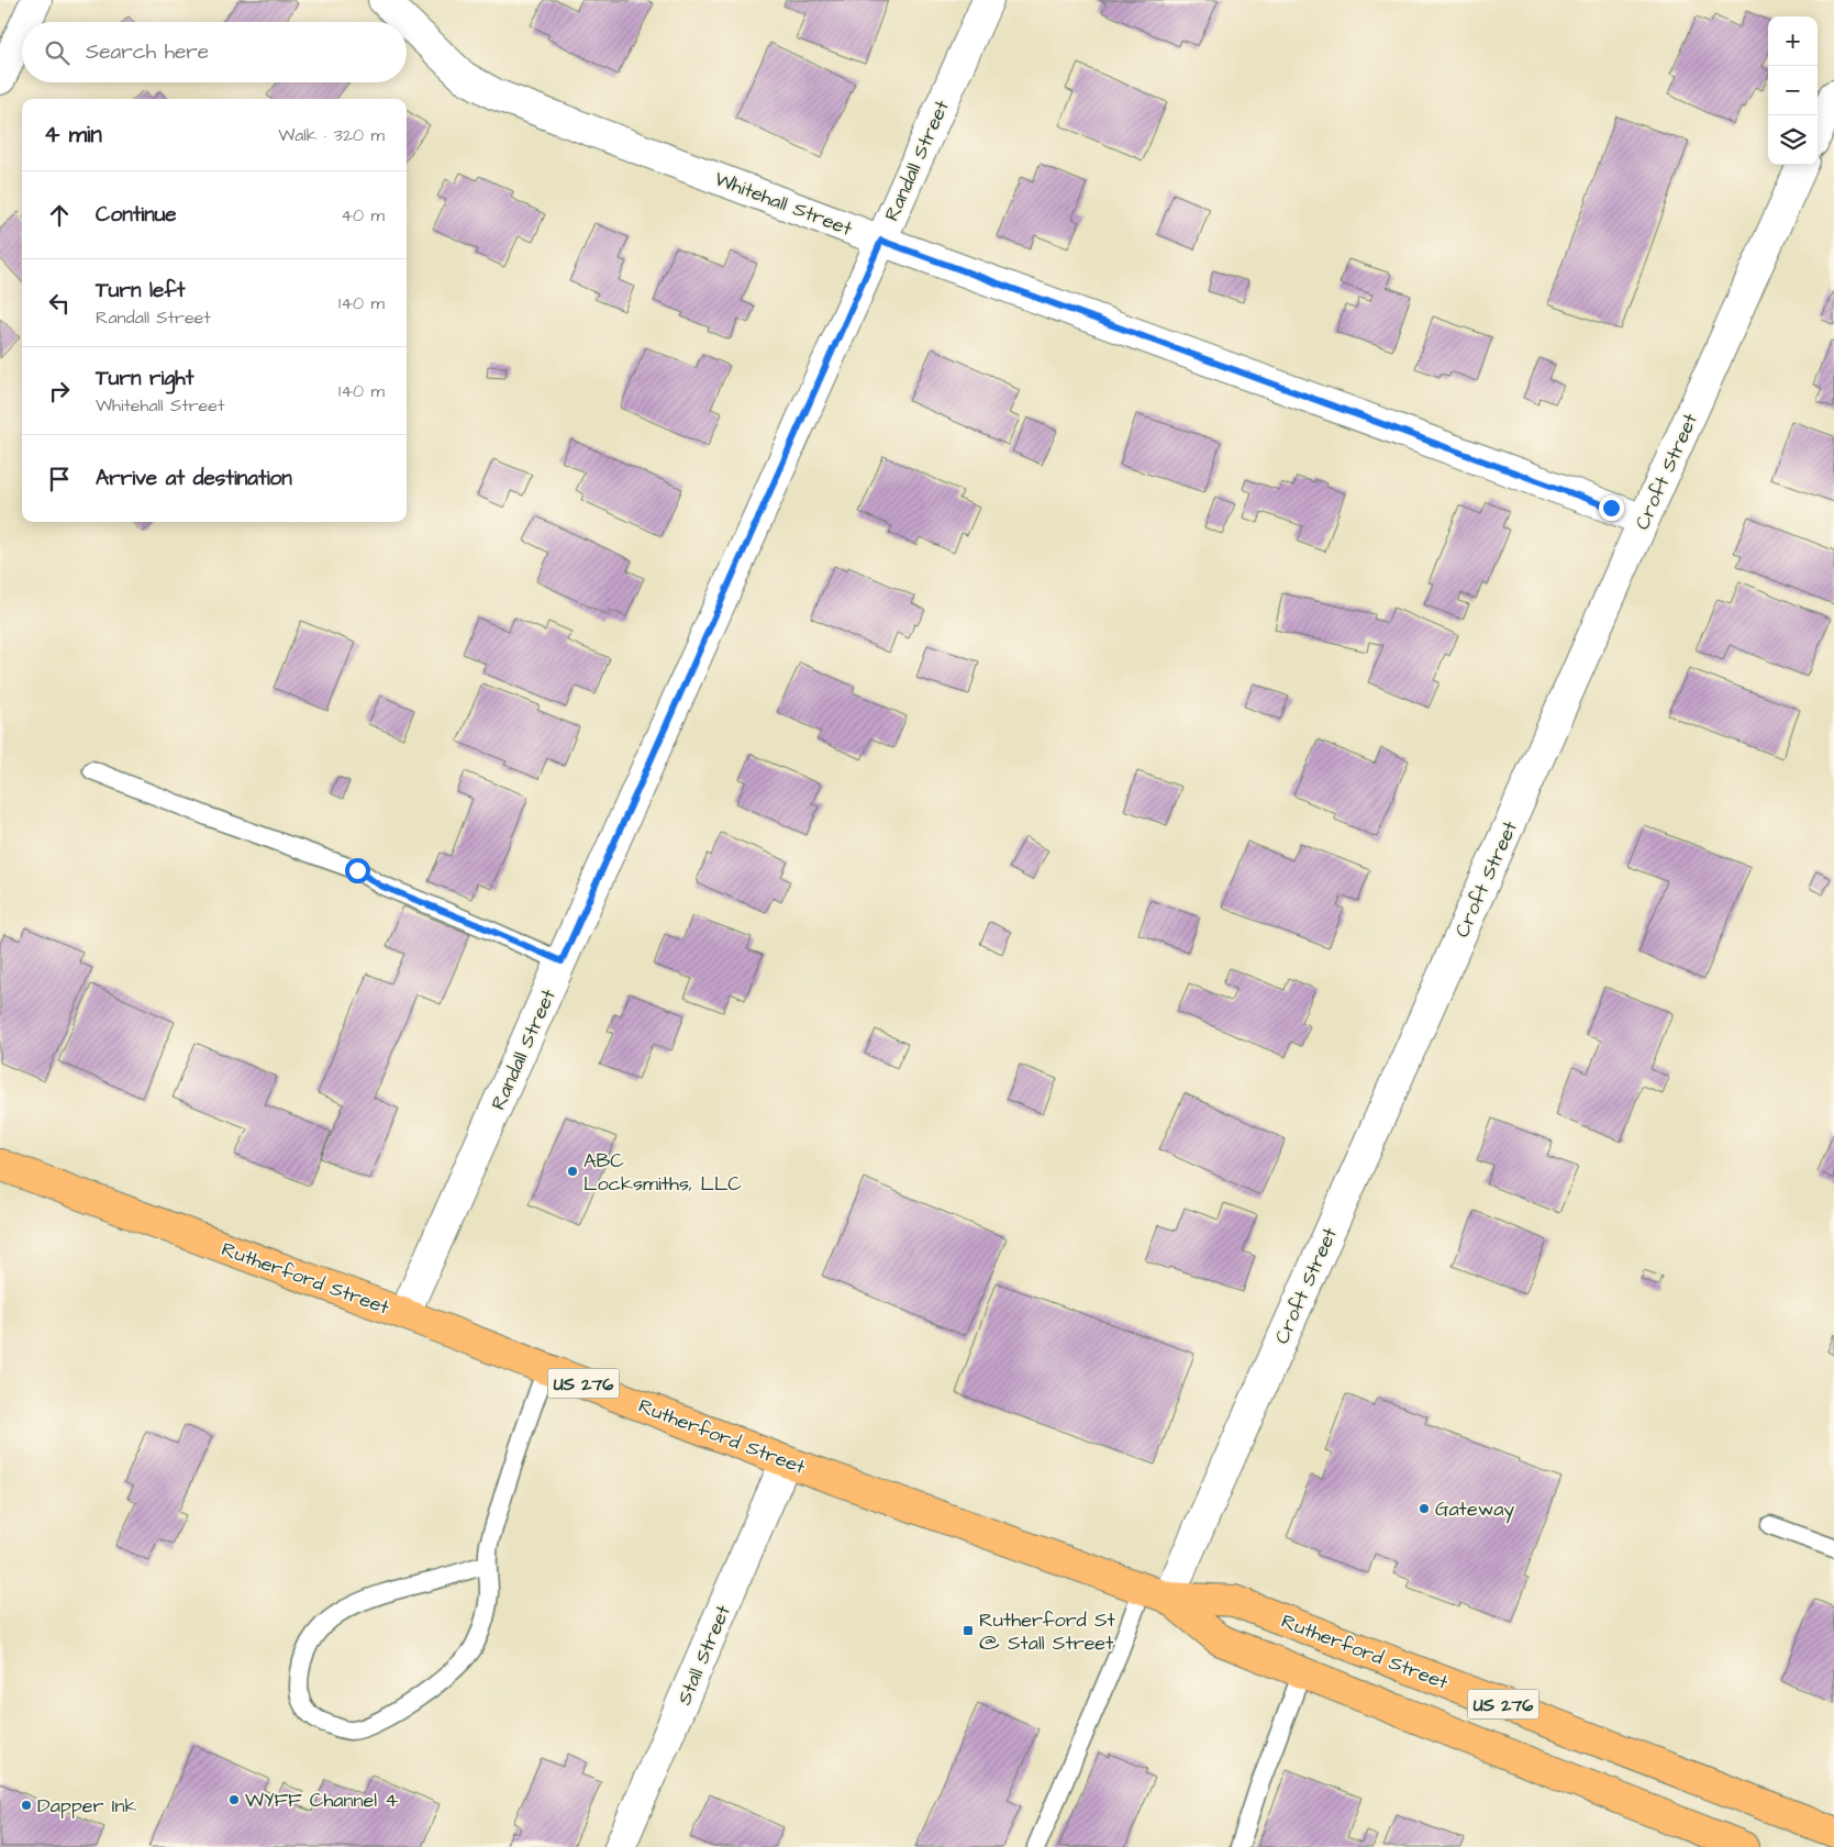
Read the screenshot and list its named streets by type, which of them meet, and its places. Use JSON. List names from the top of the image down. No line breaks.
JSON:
{"streets":{"highway":["Rutherford Street","US 276"],"street":["Randall Street","Whitehall Street","Croft Street","Stall Street"]},"crossings":[["Randall Street","Whitehall Street"],["Randall Street","Rutherford Street"],["Whitehall Street","Croft Street"],["Croft Street","Rutherford Street"],["Rutherford Street","Stall Street"]],"places":{"other":["ABC Locksmiths, LLC","Gateway","WYFF Channel 4","Dapper Ink"],"transit":["Rutherford St @ Stall Street"]},"page":{"map_buttons":["+","−"],"search":"Search here","heading":["4 min","Walk · 320 m"],"list":[["Continue","40 m"],["Turn left","Randall Street","140 m"],["Turn right","Whitehall Street","140 m"],"Arrive at destination"]}}
